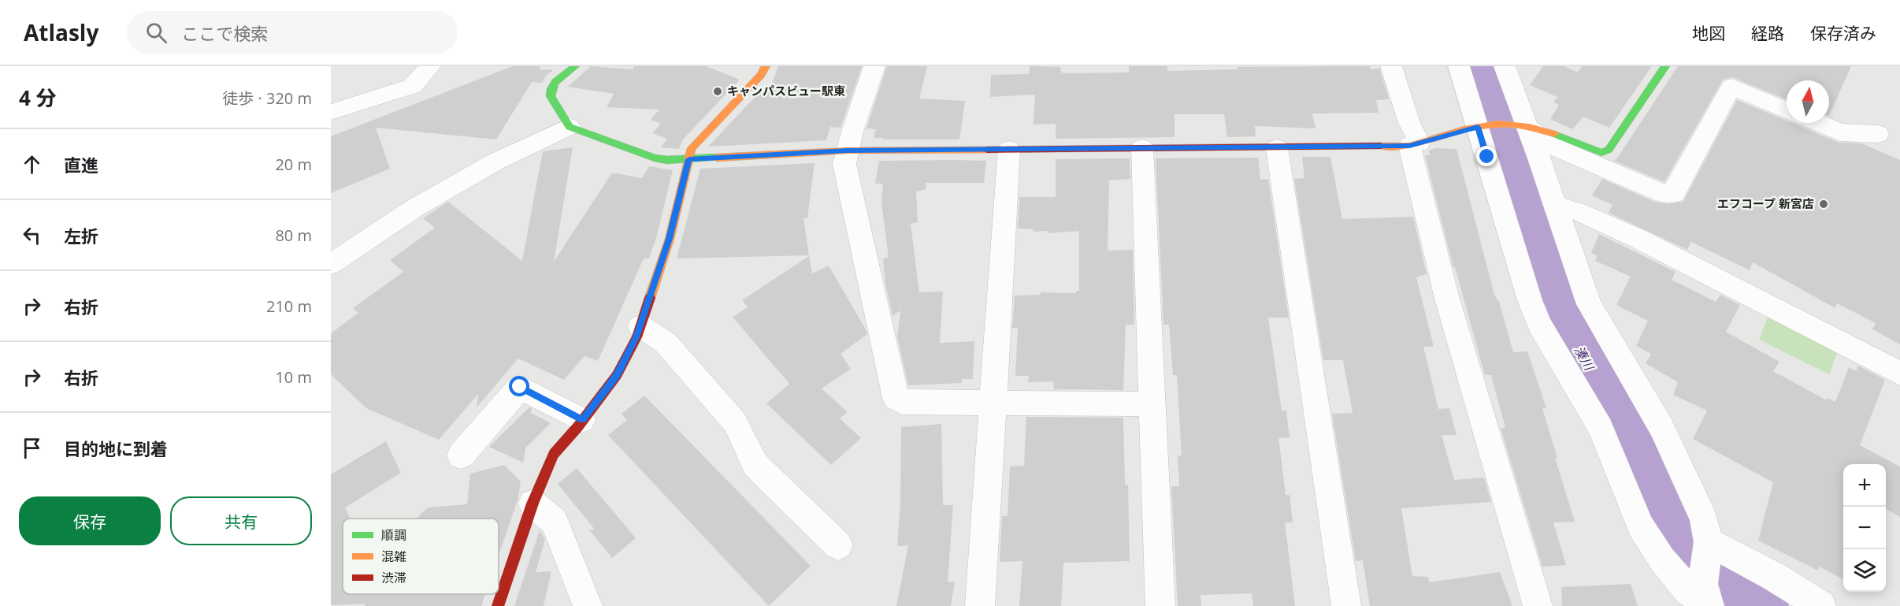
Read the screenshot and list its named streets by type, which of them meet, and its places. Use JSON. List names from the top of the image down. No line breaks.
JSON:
{"water":["湊川"],"places":["キャンパスビュー駅東","エフコープ 新宮店"],"legend":["順調","混雑","渋滞"],"north":"top","page":{"header":"Atlasly","search":"ここで検索","nav":["地図","経路","保存済み"],"heading":["4 分","徒歩 · 320 m"],"list":[["直進","20 m"],["左折","80 m"],["右折","210 m"],["右折","10 m"],"目的地に到着"],"map_buttons":["+","−"],"buttons":["保存","共有"]}}
